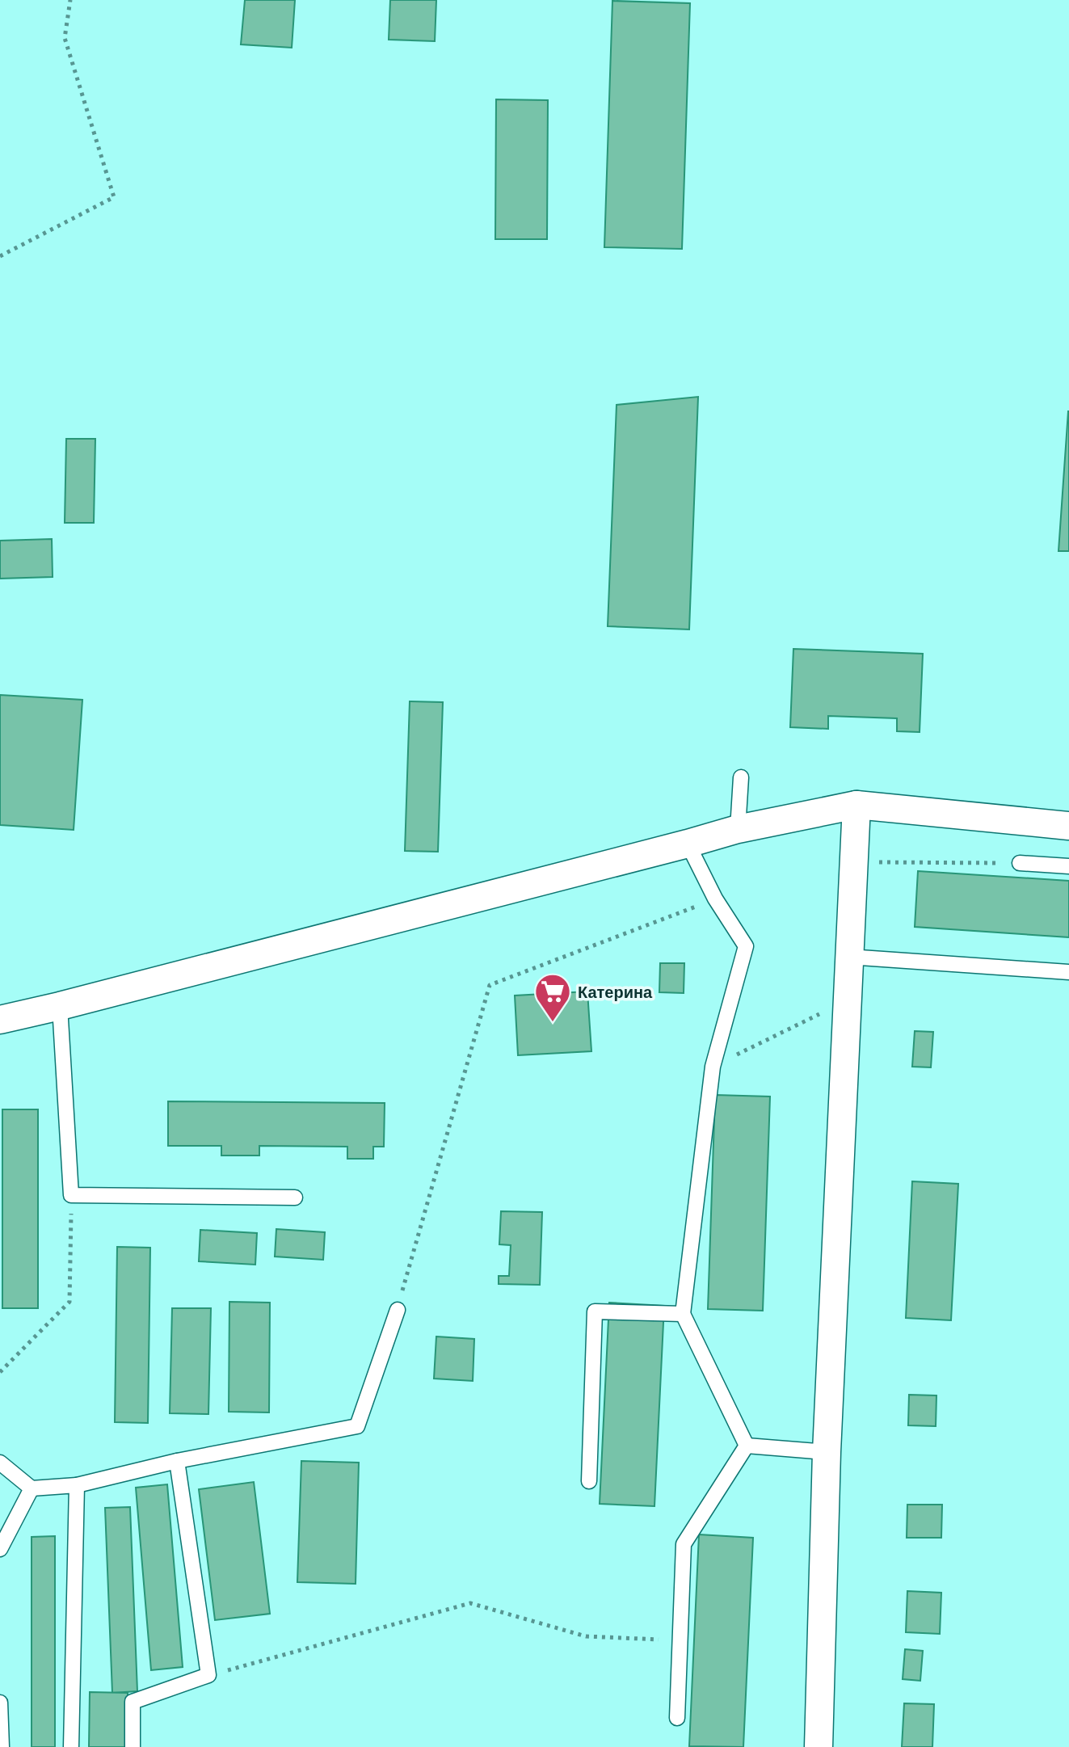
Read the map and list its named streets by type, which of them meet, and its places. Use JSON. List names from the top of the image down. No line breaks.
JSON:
{"places":{"supermarket":["Катерина"]}}
